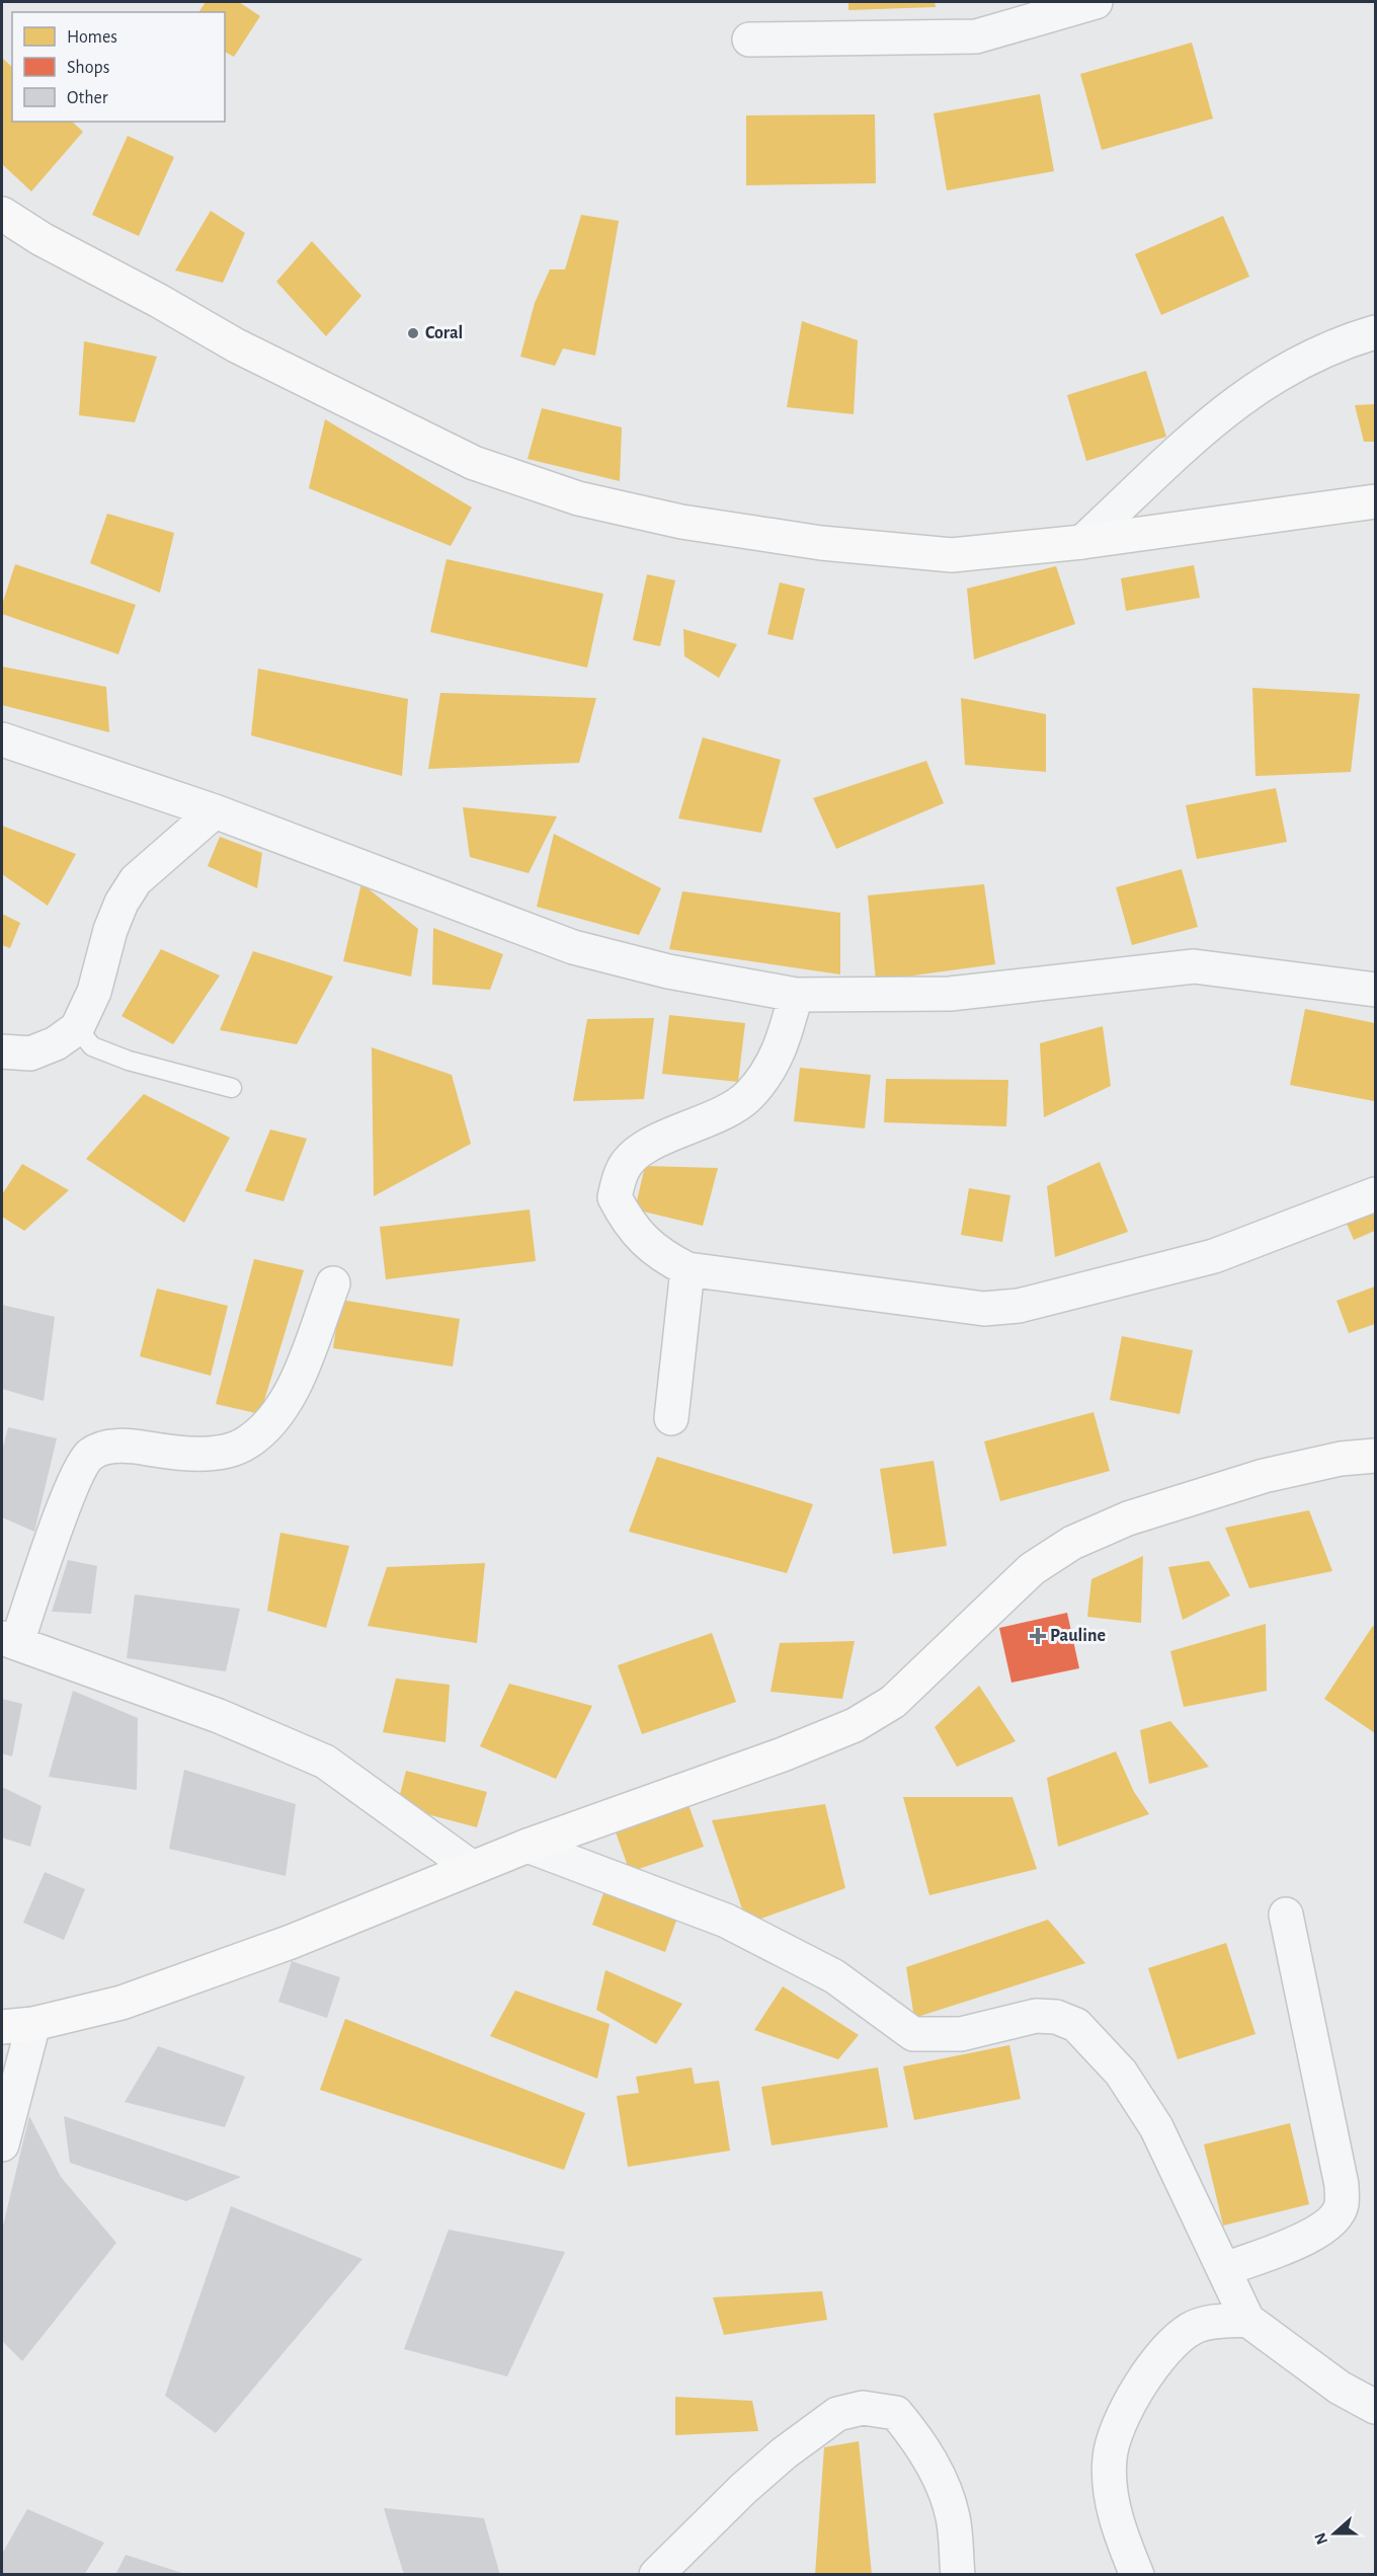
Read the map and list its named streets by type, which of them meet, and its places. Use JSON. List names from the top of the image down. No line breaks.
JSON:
{"places":{"other":["Coral"],"health":["Pauline"]},"legend":["Homes","Shops","Other"],"north":"left"}
